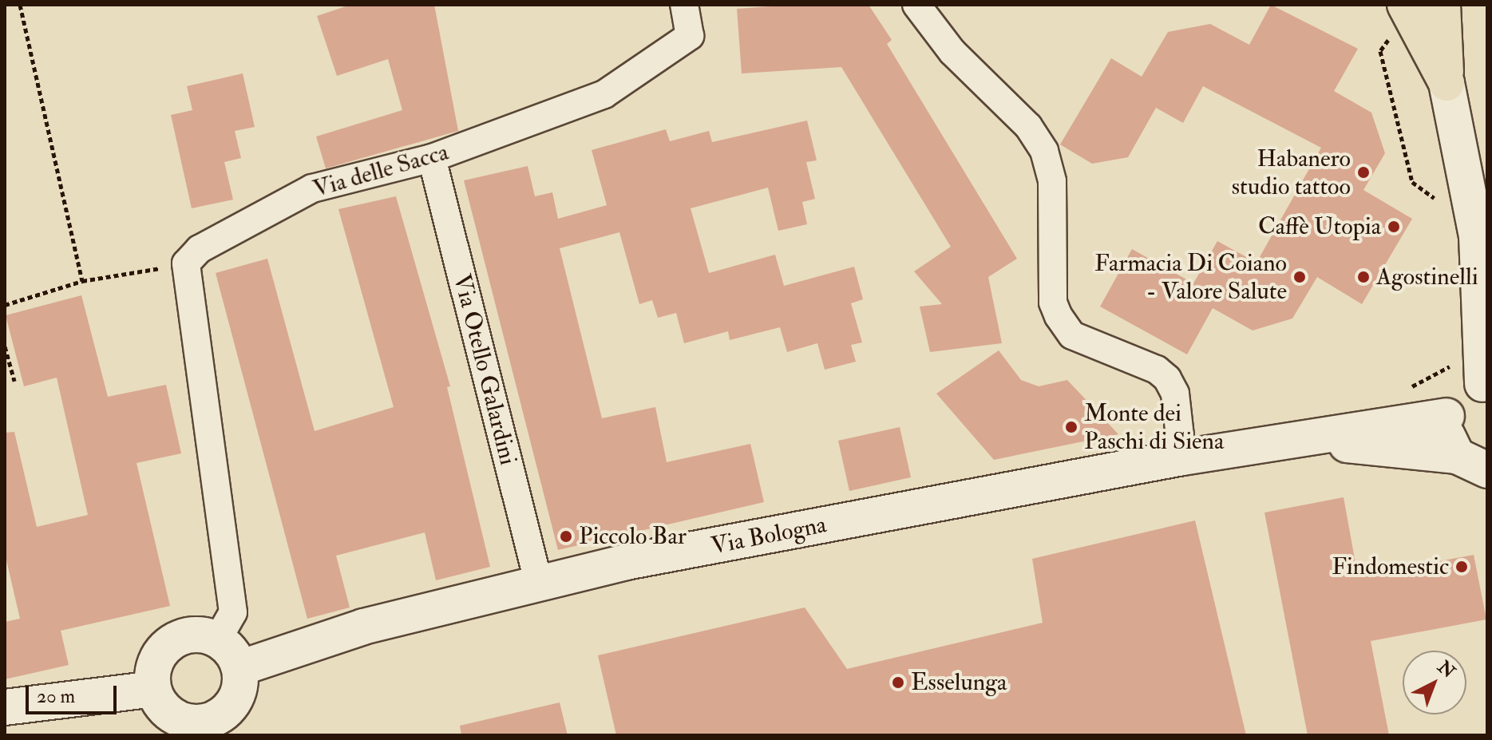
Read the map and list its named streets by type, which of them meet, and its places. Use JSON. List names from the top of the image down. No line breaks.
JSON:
{"streets":{"street":["Via delle Sacca","Via Otello Galardini","Via Bologna"]},"crossings":[["Via delle Sacca","Via Otello Galardini"],["Via Otello Galardini","Via Bologna"]],"places":["Habanero studio tattoo","Caffè Utopia","Farmacia Di Coiano - Valore Salute","Agostinelli","Monte dei Paschi di Siena","Piccolo Bar","Findomestic","Esselunga"],"scale_bar":"20 m","north":"top right"}
